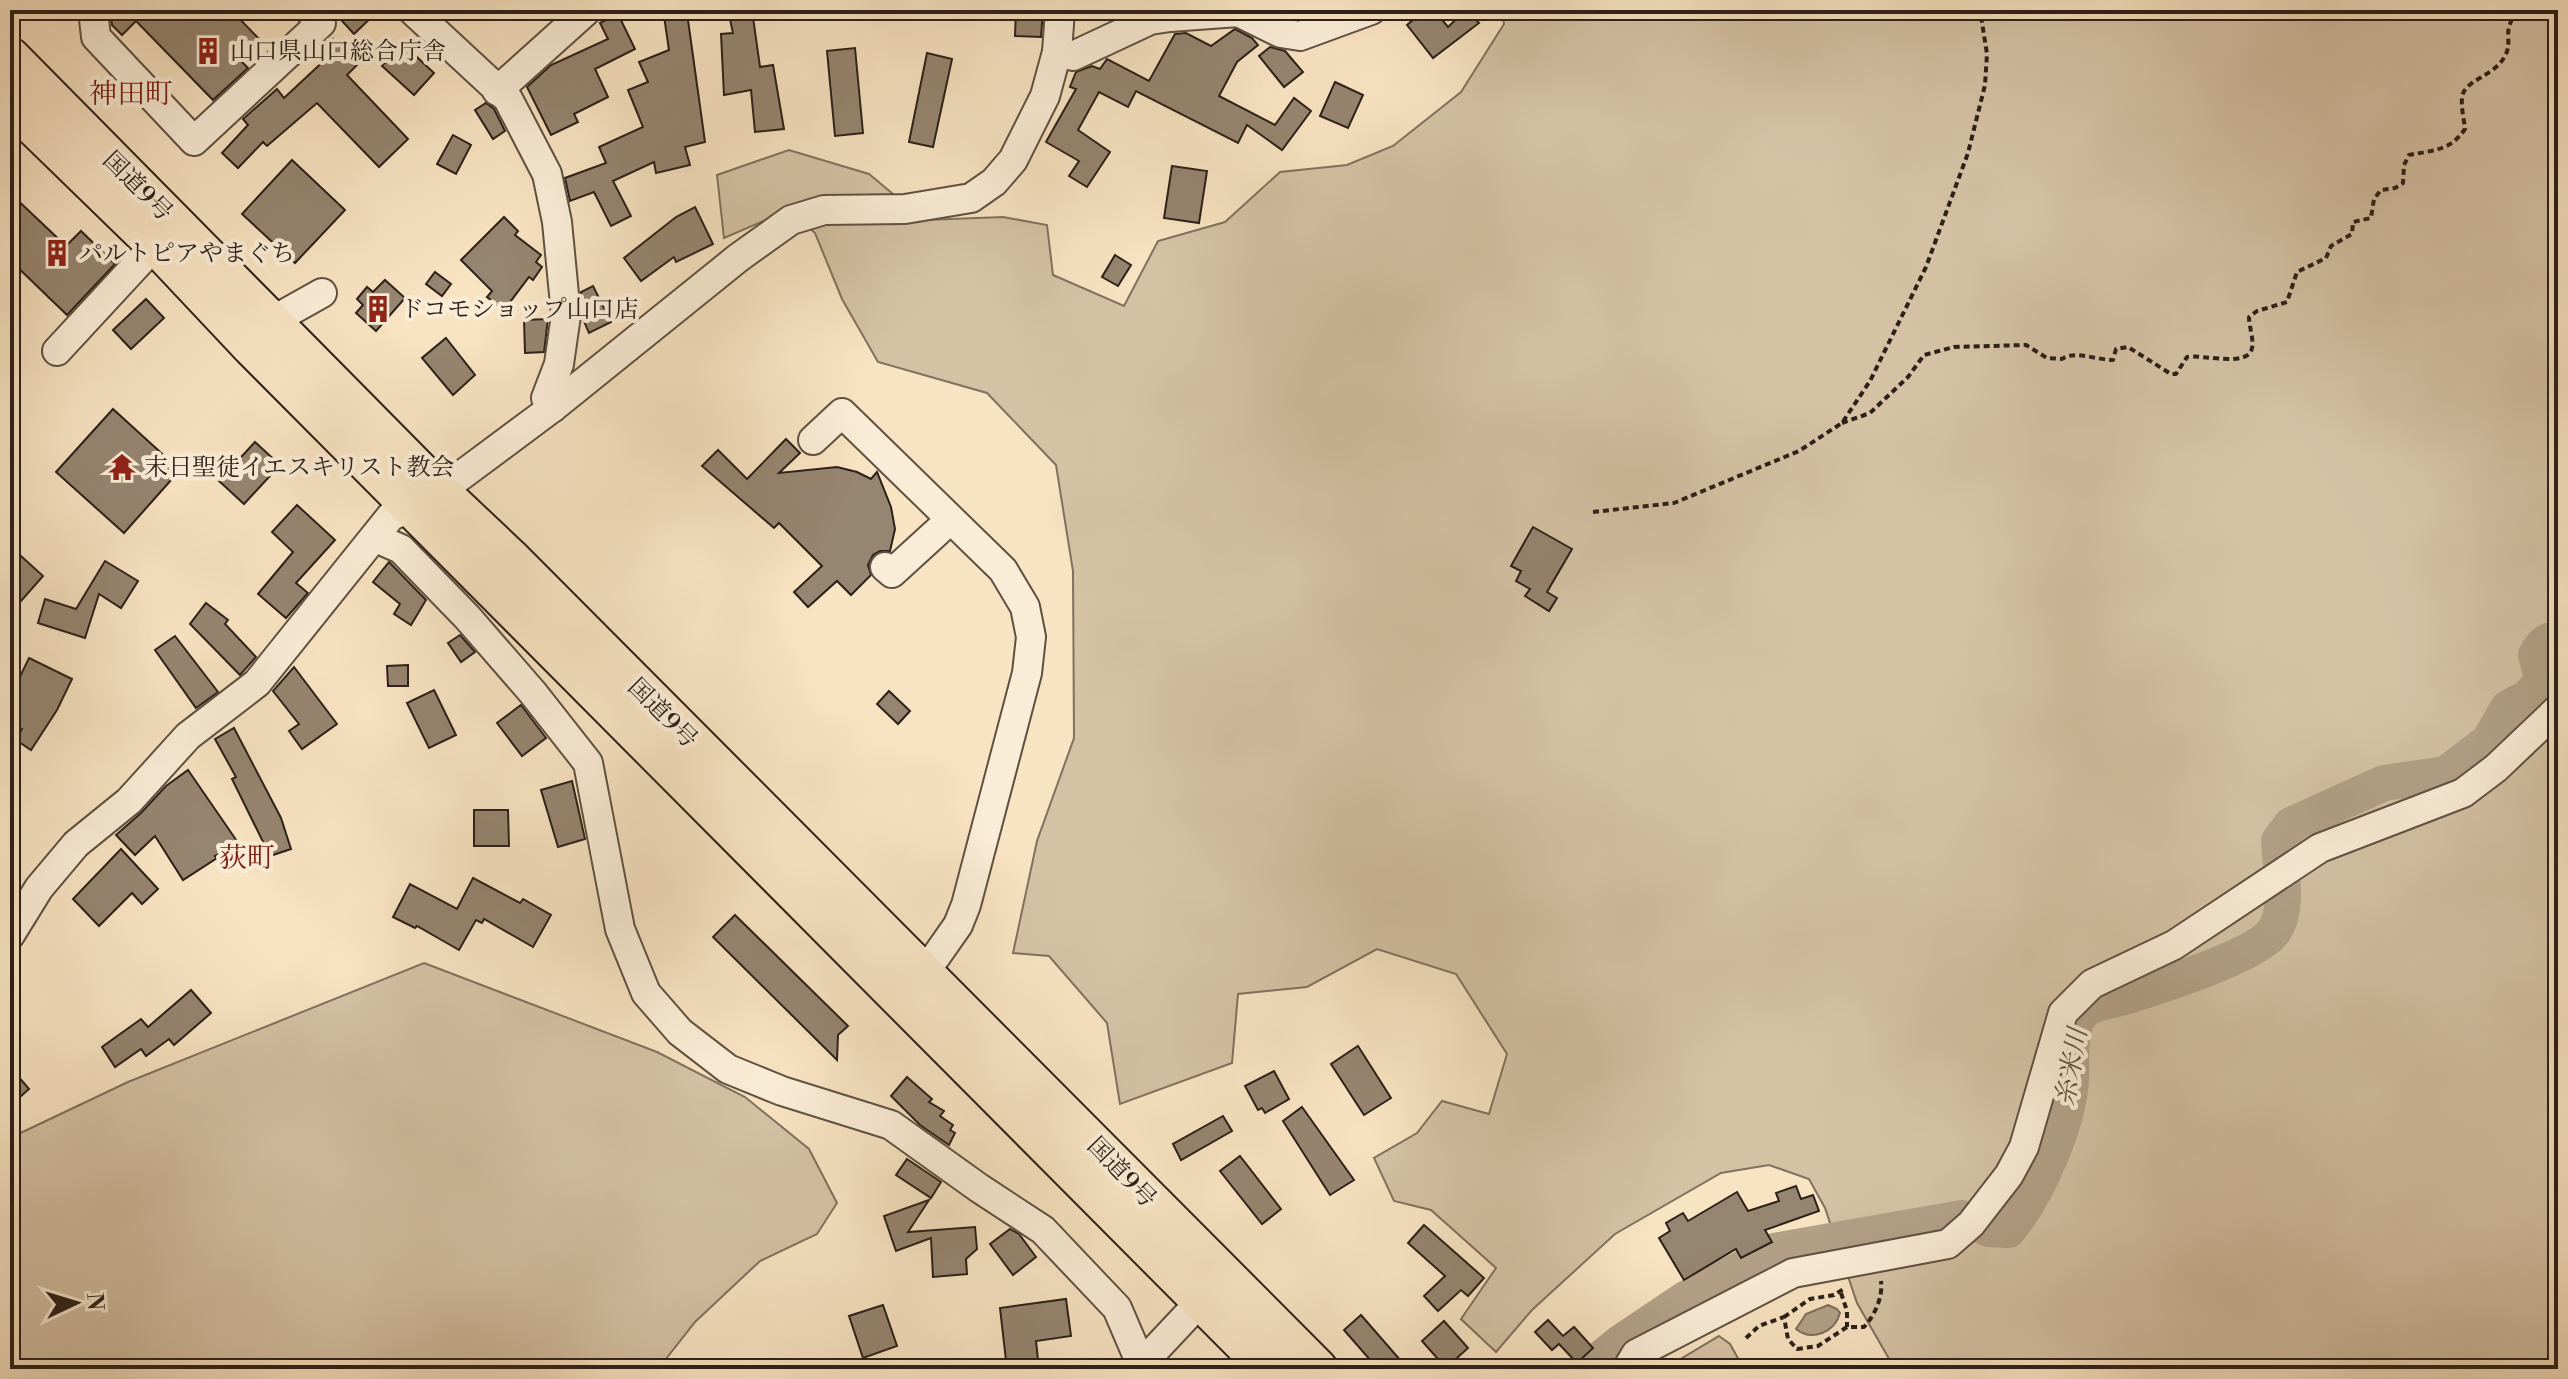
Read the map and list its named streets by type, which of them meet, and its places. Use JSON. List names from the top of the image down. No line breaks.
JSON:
{"streets":{"highway":["国道9号"]},"districts":["神田町","荻町"],"water":["糸米川"],"places":{"building":["山口県山口総合庁舎","パルトピアやまぐち","ドコモショップ山口店"],"temple":["末日聖徒イエスキリスト教会"]},"north":"right"}
